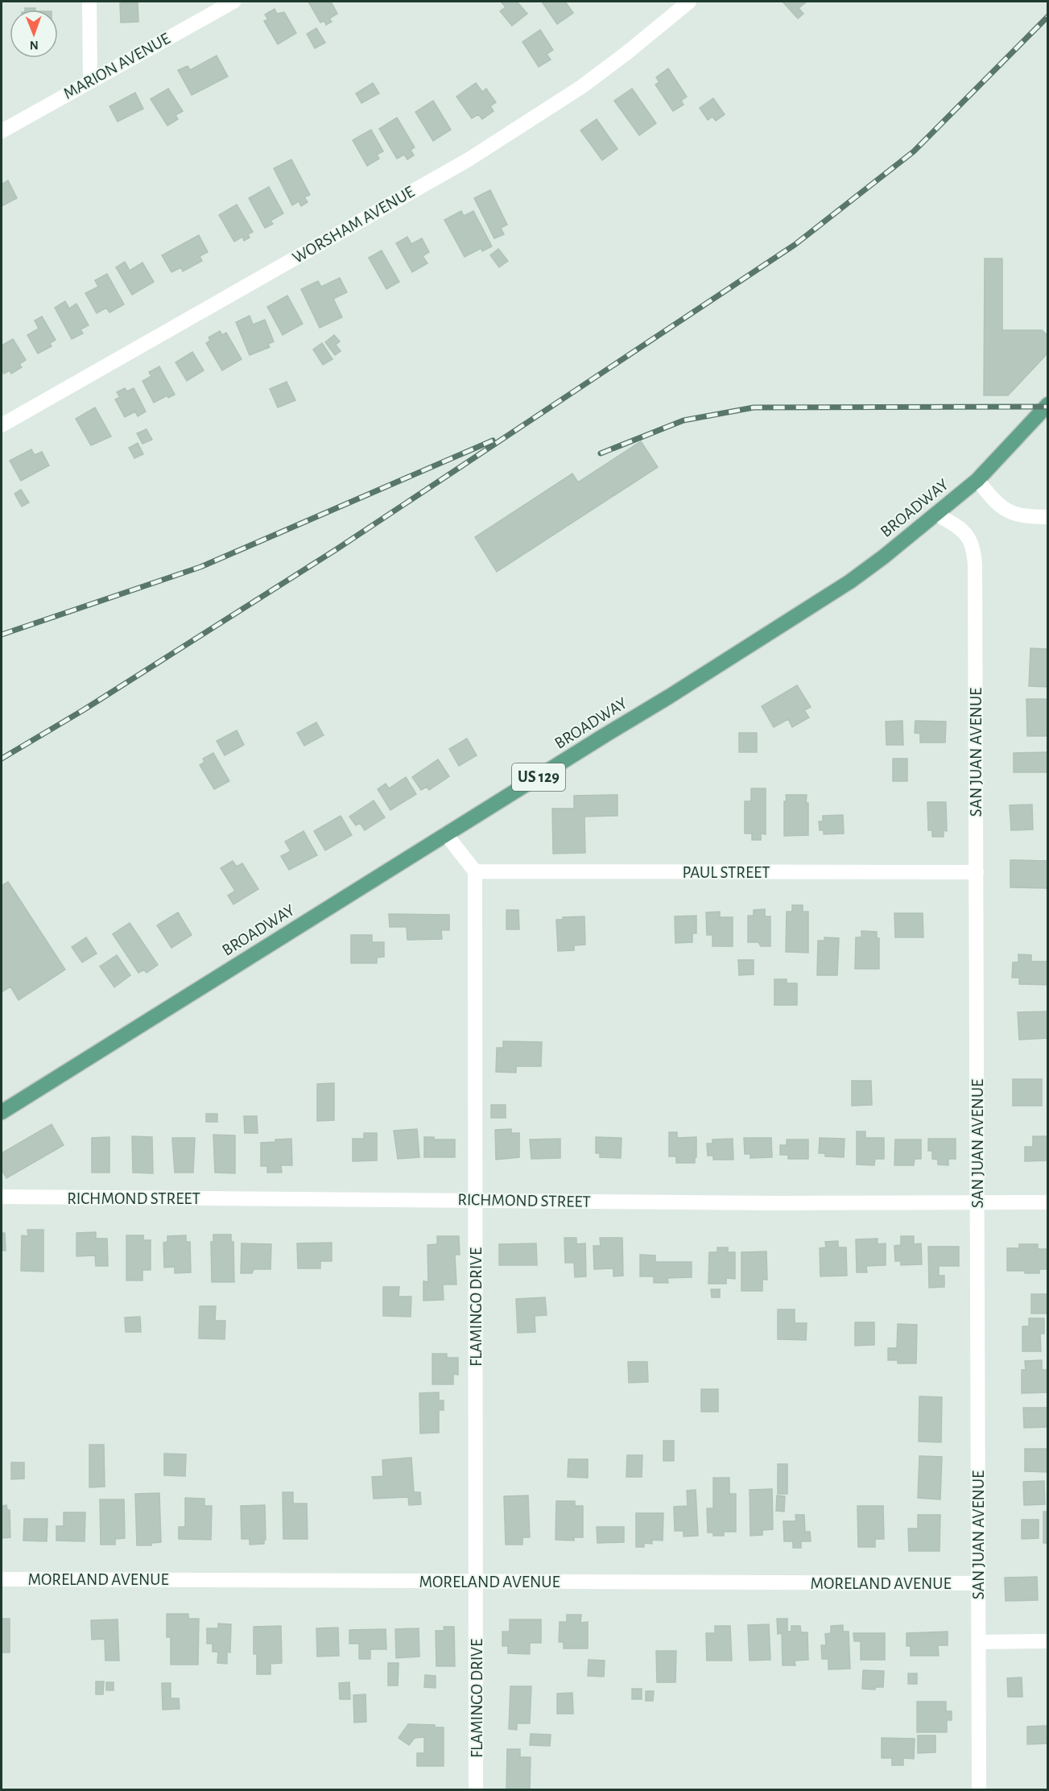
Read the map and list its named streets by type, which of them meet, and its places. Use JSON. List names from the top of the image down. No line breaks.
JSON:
{"streets":{"main road":["BROADWAY","US 129"],"street":["MARION AVENUE","WORSHAM AVENUE","SAN JUAN AVENUE","PAUL STREET","RICHMOND STREET","FLAMINGO DRIVE","MORELAND AVENUE"]},"crossings":[["BROADWAY","SAN JUAN AVENUE"],["SAN JUAN AVENUE","PAUL STREET"],["SAN JUAN AVENUE","RICHMOND STREET"],["SAN JUAN AVENUE","MORELAND AVENUE"],["PAUL STREET","FLAMINGO DRIVE"],["RICHMOND STREET","FLAMINGO DRIVE"],["FLAMINGO DRIVE","MORELAND AVENUE"]],"north":"bottom"}
